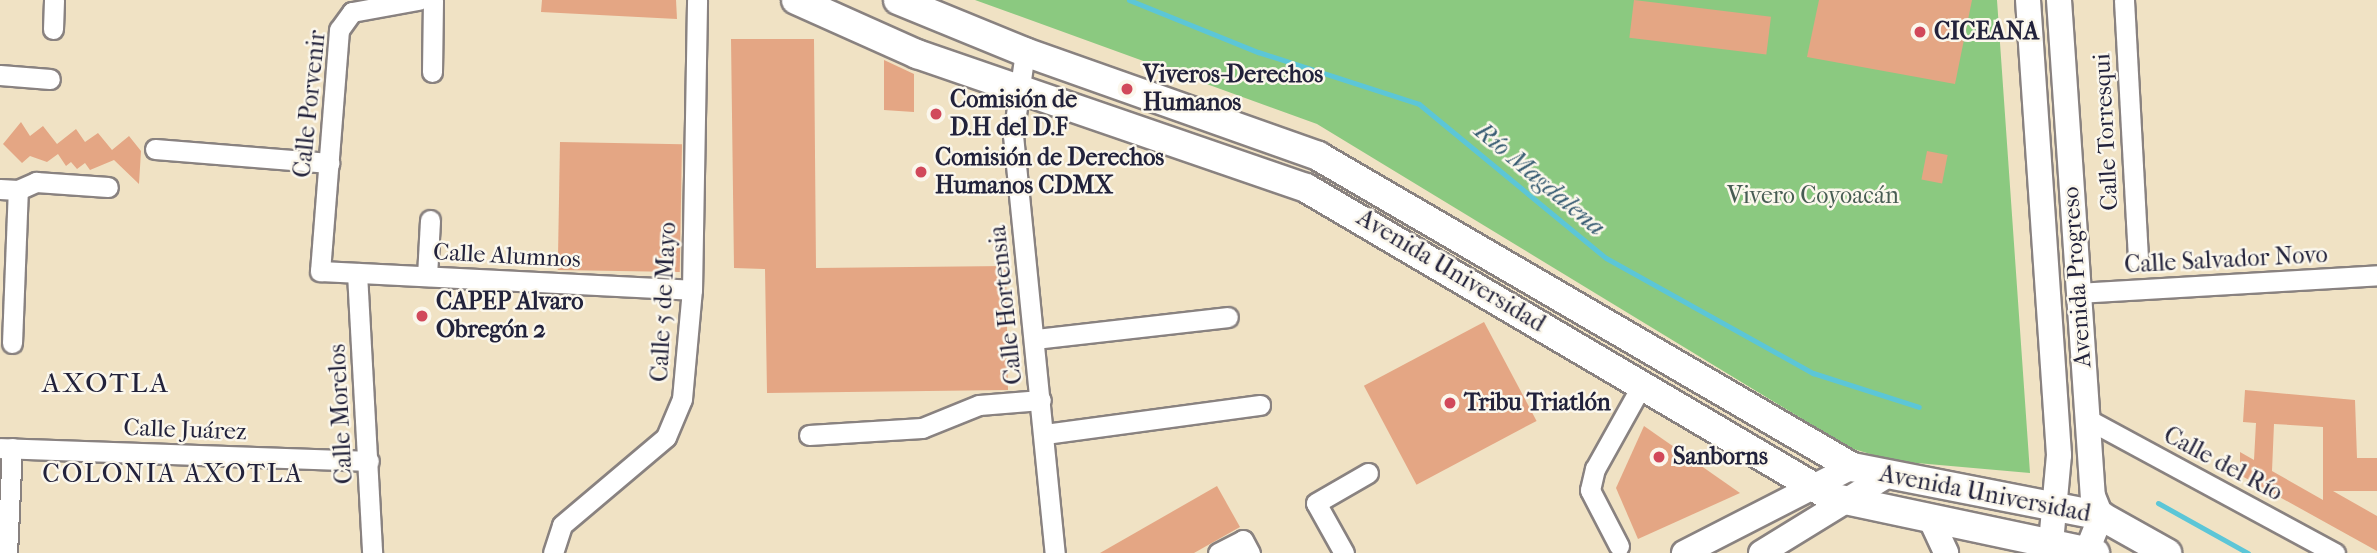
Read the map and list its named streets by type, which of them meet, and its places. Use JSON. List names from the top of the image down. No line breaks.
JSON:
{"streets":{"main road":["Avenida Universidad"],"street":["Calle Porvenir","Calle Torresqui","Calle Alumnos","Calle Salvador Novo","Avenida Progreso","Calle 5 de Mayo","Calle Hortensia","Calle Morelos","Calle Juárez","Calle del Río"]},"crossings":[["Calle Porvenir","Calle Alumnos"],["Calle Alumnos","Calle 5 de Mayo"],["Calle Alumnos","Calle Morelos"],["Calle Salvador Novo","Avenida Progreso"],["Avenida Universidad","Avenida Progreso"],["Avenida Universidad","Calle Hortensia"],["Avenida Progreso","Calle del Río"],["Calle Morelos","Calle Juárez"]],"districts":["AXOTLA","COLONIA AXOTLA"],"water":["Río Magdalena"],"parks":["Vivero Coyoacán"],"places":["CICEANA","Viveros-Derechos Humanos","Comisión de D.H del D.F","Comisión de Derechos Humanos CDMX","CAPEP Alvaro Obregón 2","Tribu Triatlón","Sanborns"]}
